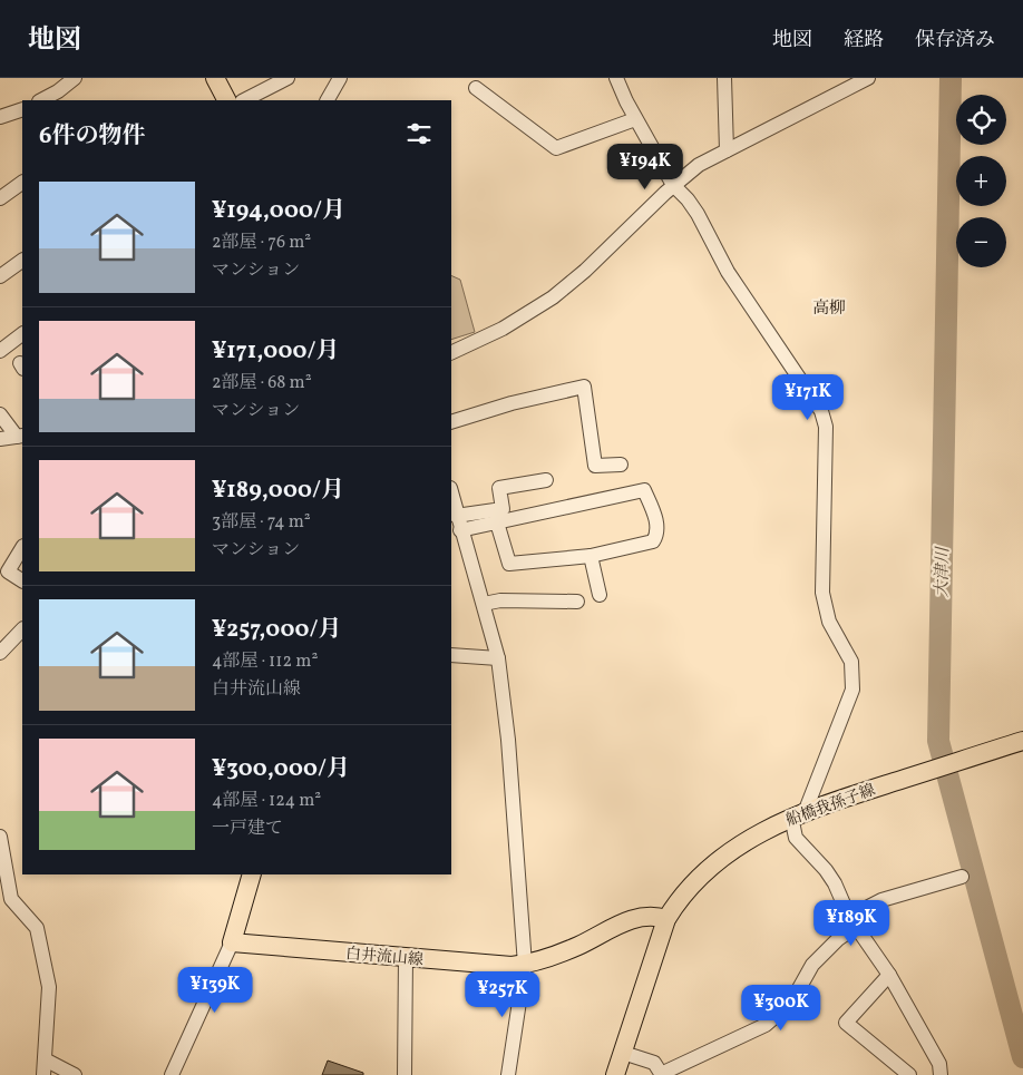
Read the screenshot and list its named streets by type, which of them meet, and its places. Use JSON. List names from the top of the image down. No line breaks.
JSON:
{"streets":{"main road":["船橋我孫子線","白井流山線"]},"crossings":[["船橋我孫子線","白井流山線"]],"districts":["高柳"],"water":["大津川"],"page":{"header":"地図","nav":["地図","経路","保存済み"],"map_buttons":["+","−"],"heading":"6件の物件","price":["¥194K","¥171K","¥189K","¥139K","¥257K","¥300K"],"list":[{"name":"¥194,000/月","note":"2部屋 · 76 m² · マンション"},{"name":"¥171,000/月","note":"2部屋 · 68 m² · マンション"},{"name":"¥189,000/月","note":"3部屋 · 74 m² · マンション"},{"name":"¥257,000/月","note":"4部屋 · 112 m² · 白井流山線"},{"name":"¥300,000/月","note":"4部屋 · 124 m² · 一戸建て"}]}}
